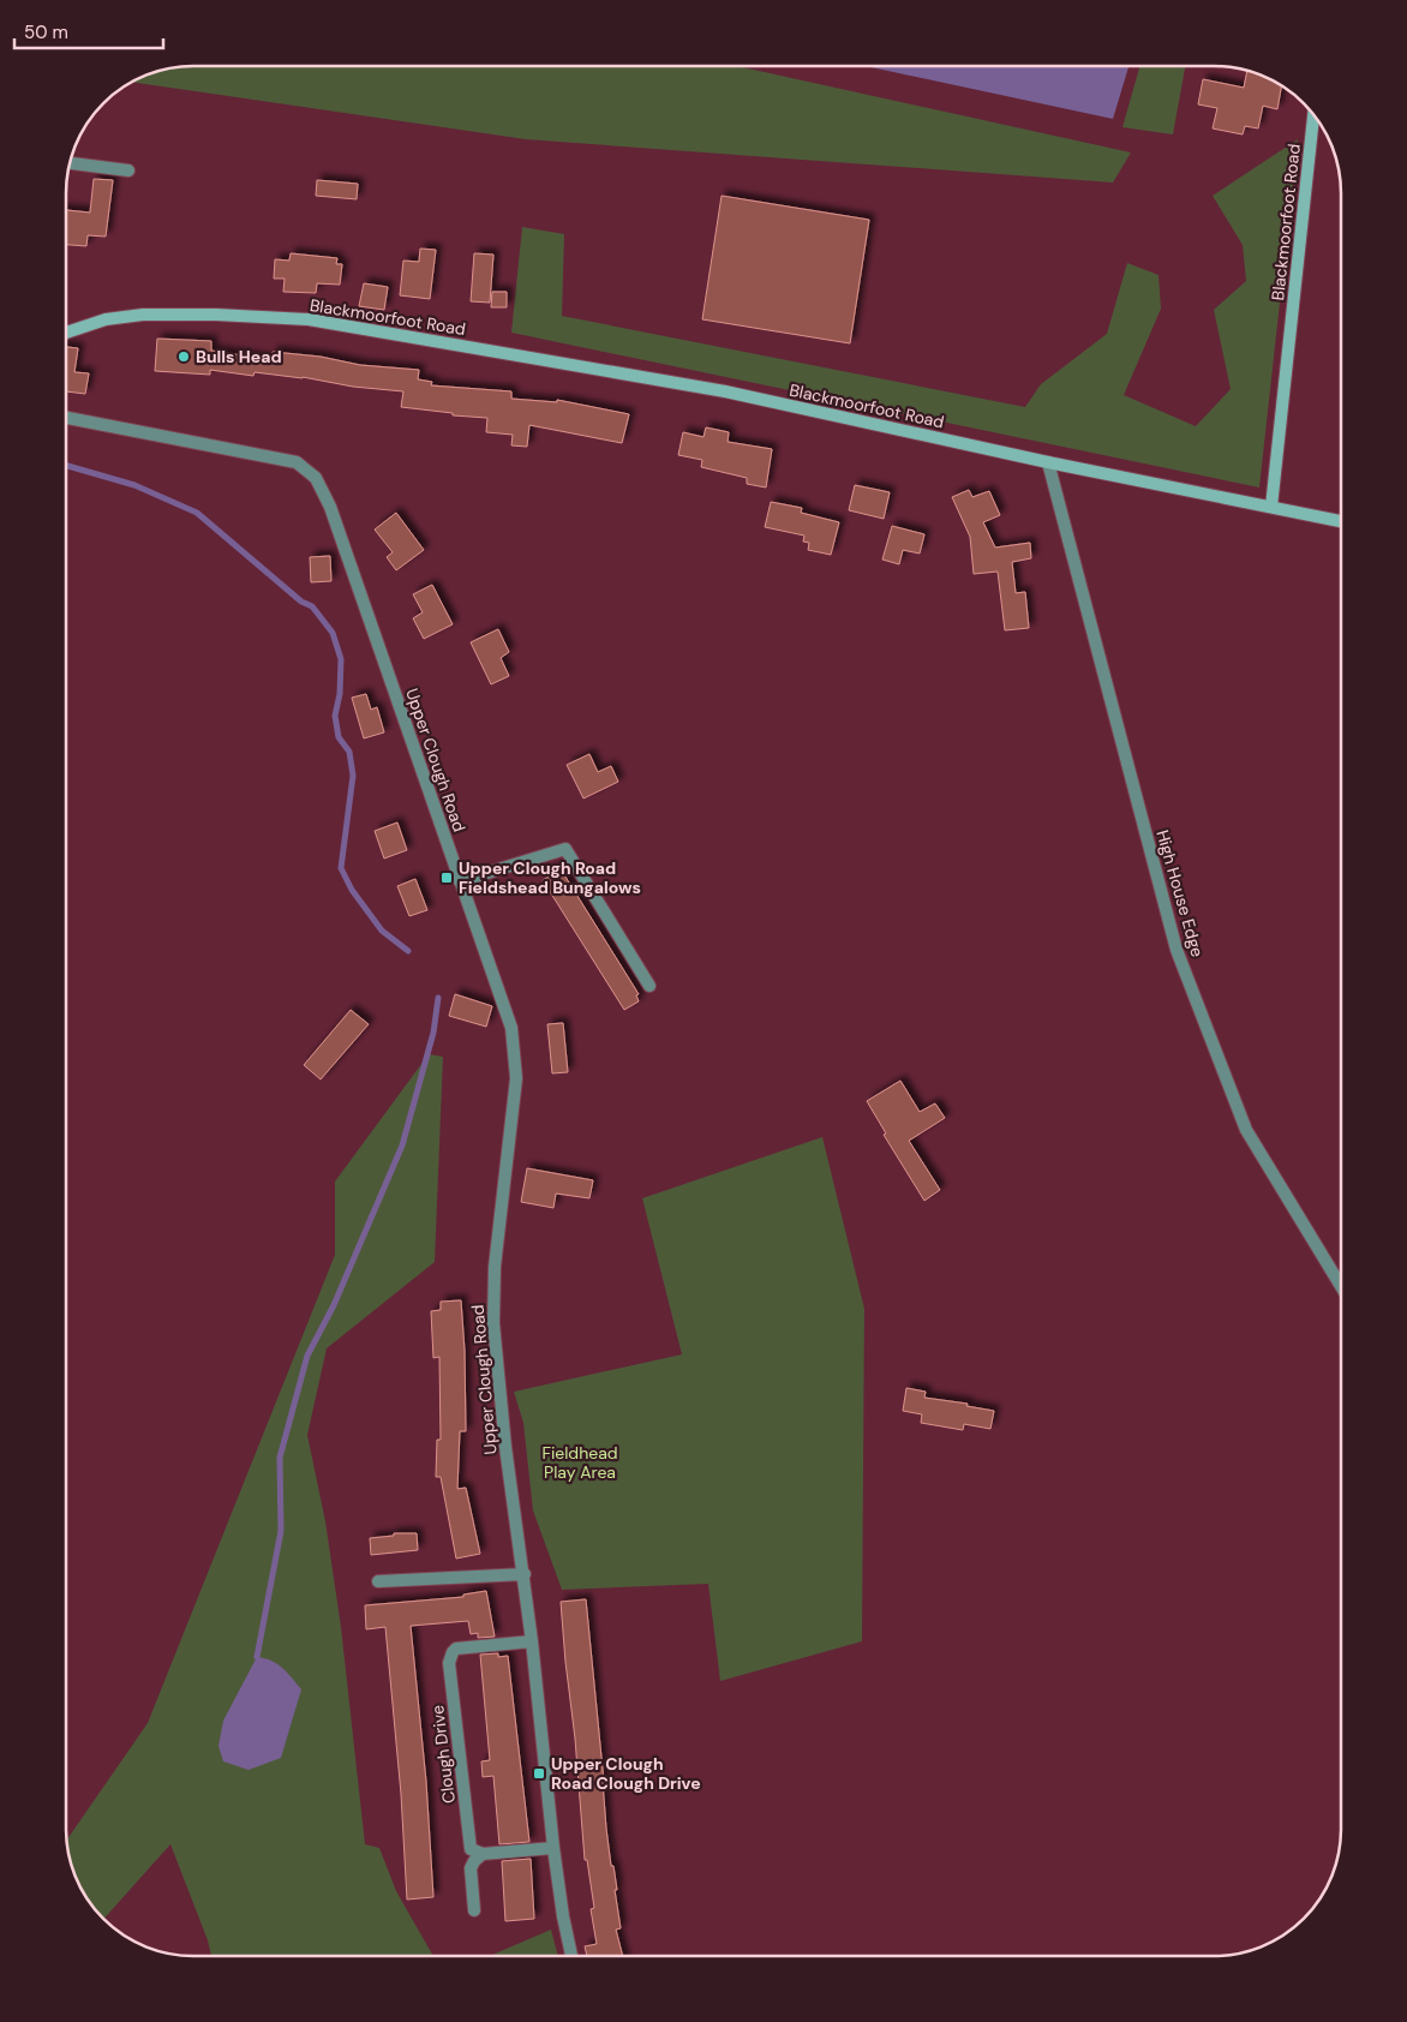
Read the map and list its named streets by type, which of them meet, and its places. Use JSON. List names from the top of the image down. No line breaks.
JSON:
{"streets":{"street":["Blackmoorfoot Road","Upper Clough Road","High House Edge","Clough Drive"]},"crossings":[["Blackmoorfoot Road","High House Edge"],["Upper Clough Road","Clough Drive"]],"parks":["Fieldhead Play Area"],"places":{"other":["Bulls Head"],"transit":["Upper Clough Road Fieldshead Bungalows","Upper Clough Road Clough Drive"]},"scale_bar":"50 m"}
